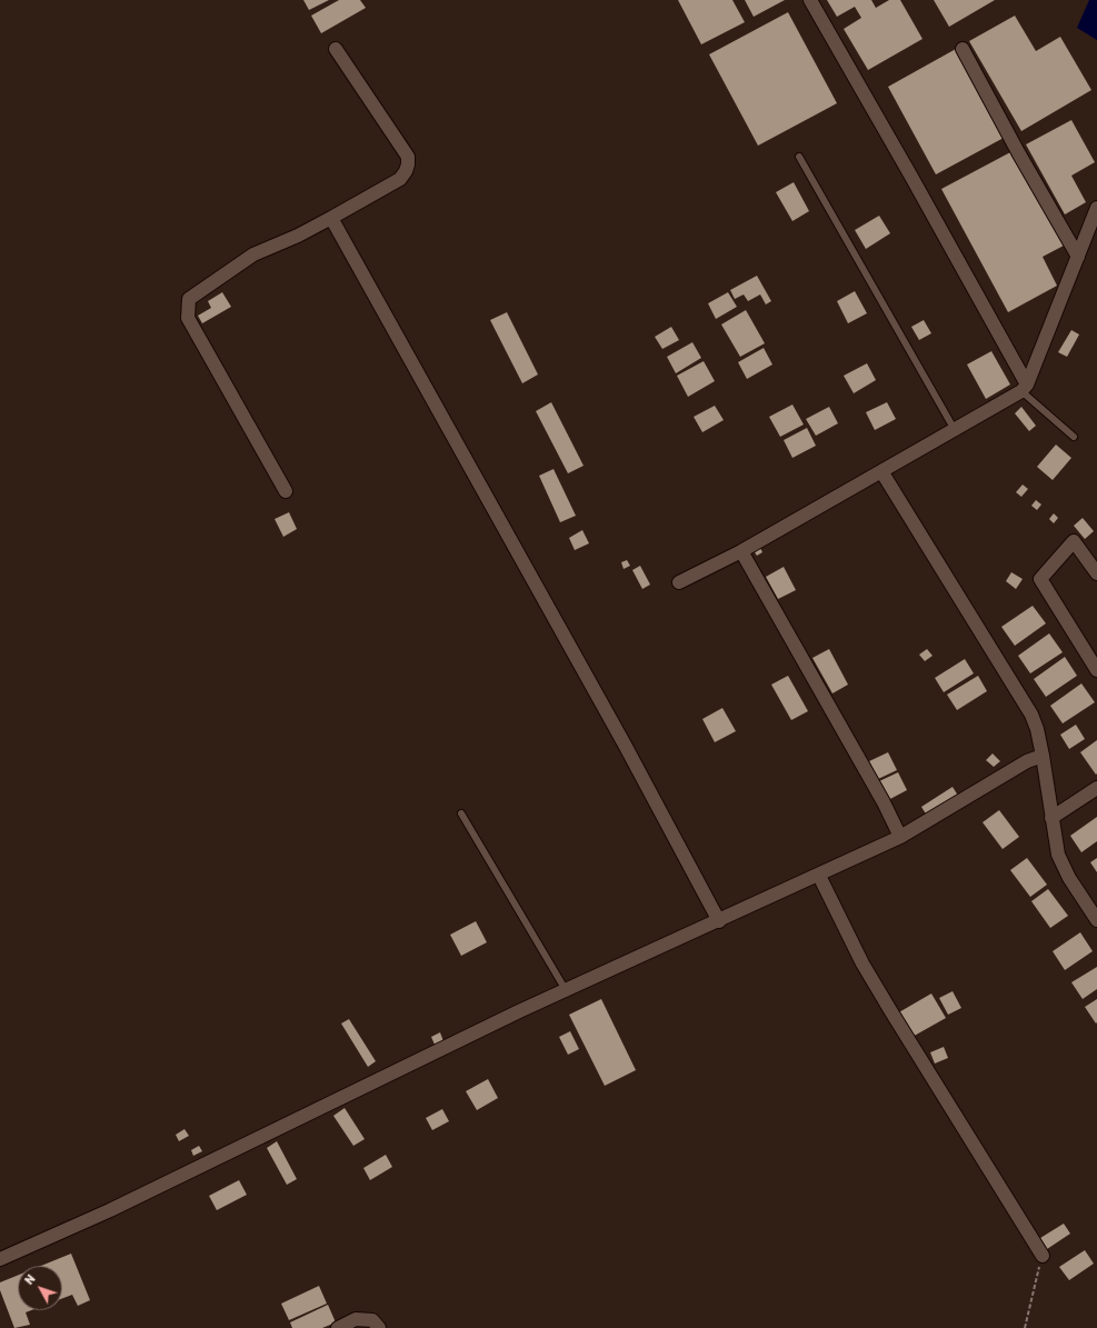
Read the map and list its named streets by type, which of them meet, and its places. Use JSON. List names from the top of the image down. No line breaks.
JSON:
{"north":"top left"}
